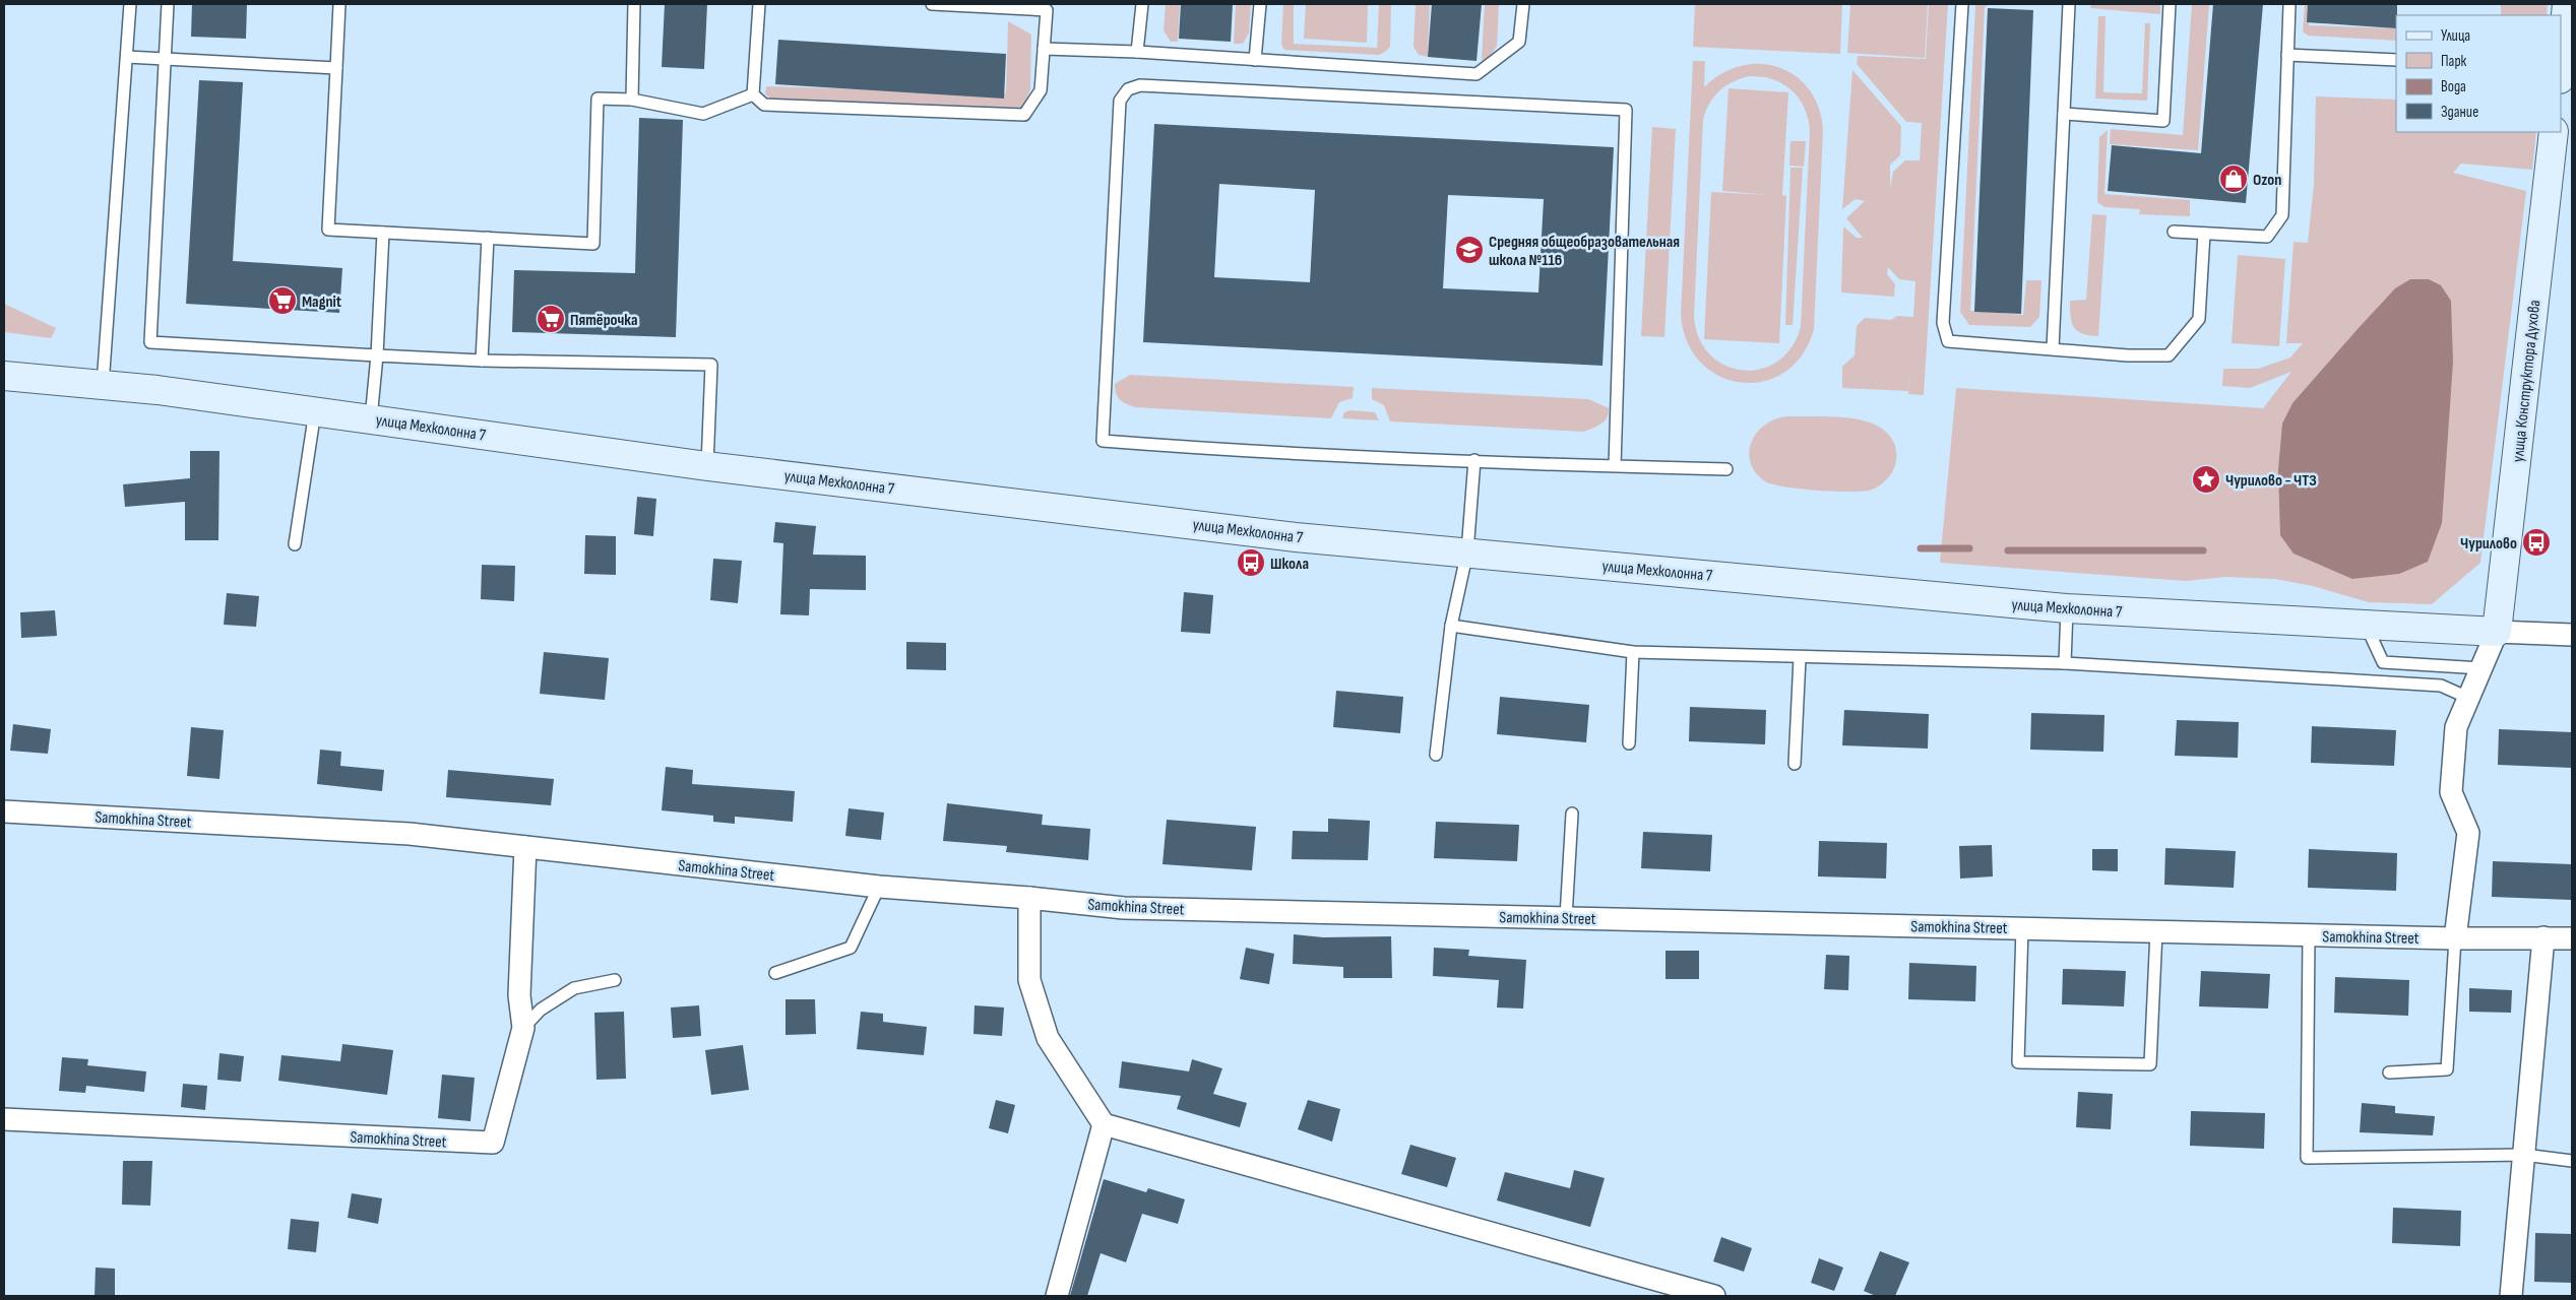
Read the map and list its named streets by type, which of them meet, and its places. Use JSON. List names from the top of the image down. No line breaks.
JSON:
{"streets":{"street":["улица Конструктора Духова","улица Мехколонна 7","Samokhina Street"]},"crossings":[["улица Конструктора Духова","улица Мехколонна 7"]],"places":{"shop":["Ozon"],"school or university":["Средняя общеобразовательная школа №116"],"supermarket":["Magnit","Пятёрочка"],"place":["Чурилово - ЧТЗ"],"bus stop":["Чурилово","Школа"]},"legend":["Улица","Парк","Вода","Здание"]}
